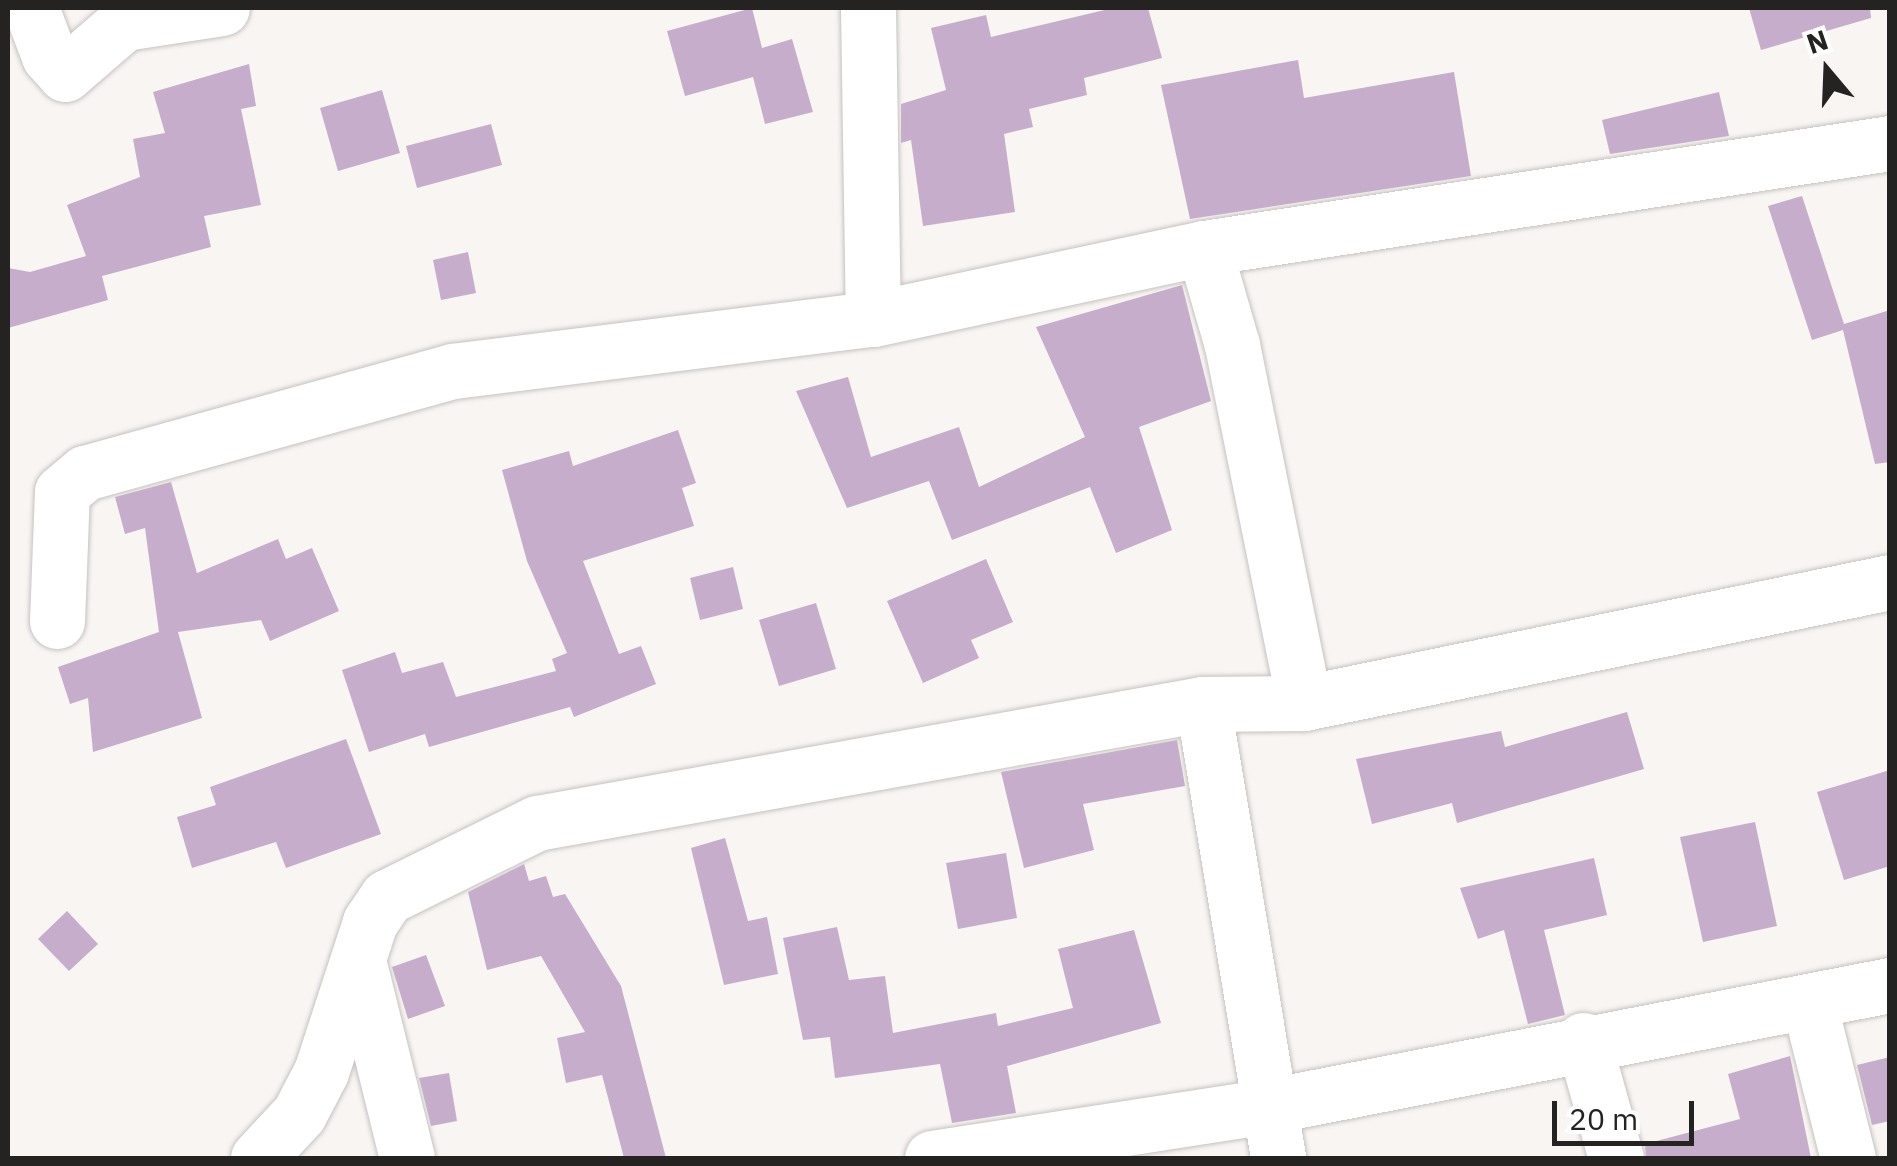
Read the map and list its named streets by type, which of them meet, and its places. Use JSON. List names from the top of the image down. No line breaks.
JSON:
{"scale_bar":"20 m","north":"top"}
